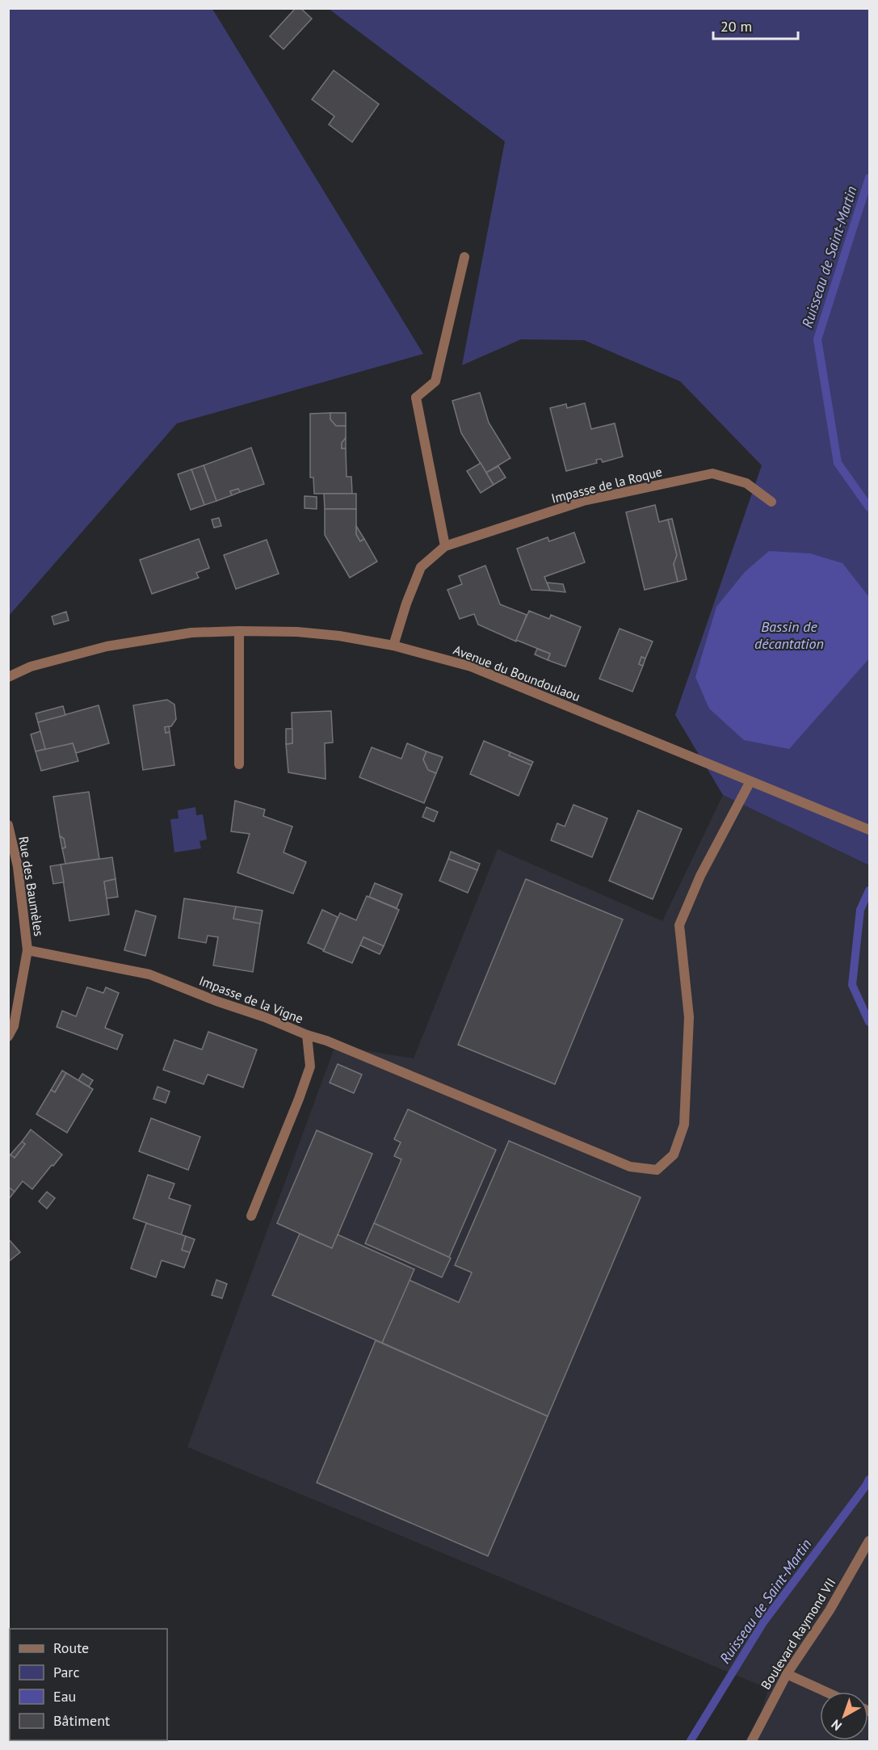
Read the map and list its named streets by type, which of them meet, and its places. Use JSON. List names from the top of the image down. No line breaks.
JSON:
{"streets":{"street":["Impasse de la Roque","Avenue du Boundoulaou","Rue des Baumèles","Impasse de la Vigne","Boulevard Raymond VII"]},"crossings":[["Impasse de la Roque","Avenue du Boundoulaou"],["Rue des Baumèles","Impasse de la Vigne"]],"water":["Ruisseau de Saint-Martin","Bassin de décantation"],"legend":["Route","Parc","Eau","Bâtiment"],"scale_bar":"20 m","north":"bottom left"}
